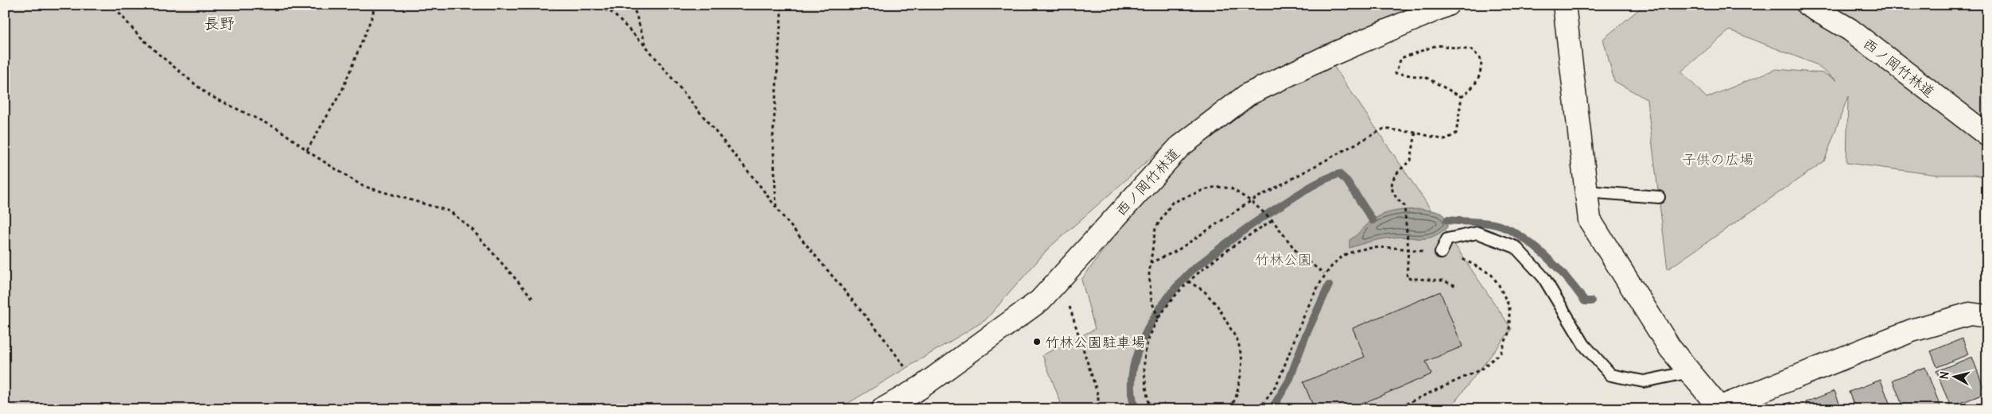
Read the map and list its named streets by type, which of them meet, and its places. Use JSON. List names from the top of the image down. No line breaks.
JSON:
{"streets":{"street":["西ノ岡竹林道"]},"districts":["長野"],"parks":["子供の広場","竹林公園"],"places":["竹林公園駐車場"],"north":"left"}
